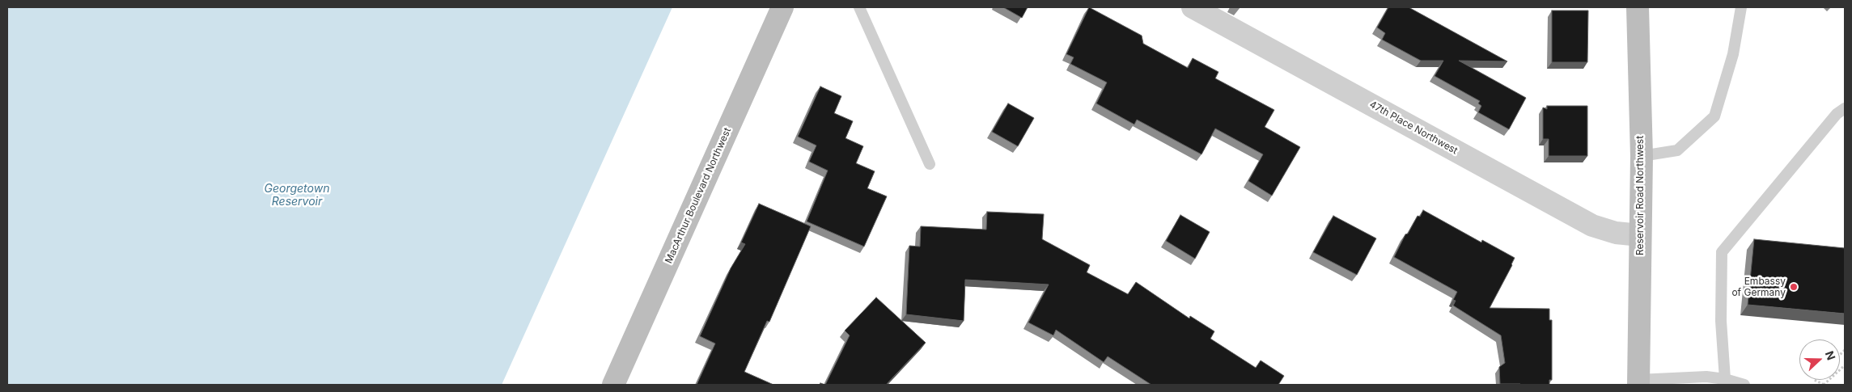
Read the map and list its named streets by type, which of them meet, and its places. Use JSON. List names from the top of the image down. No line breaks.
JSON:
{"streets":{"main road":["MacArthur Boulevard Northwest","Reservoir Road Northwest"],"street":["47th Place Northwest"]},"crossings":[["47th Place Northwest","Reservoir Road Northwest"]],"water":["Georgetown Reservoir"],"places":["Embassy of Germany"],"north":"right"}
